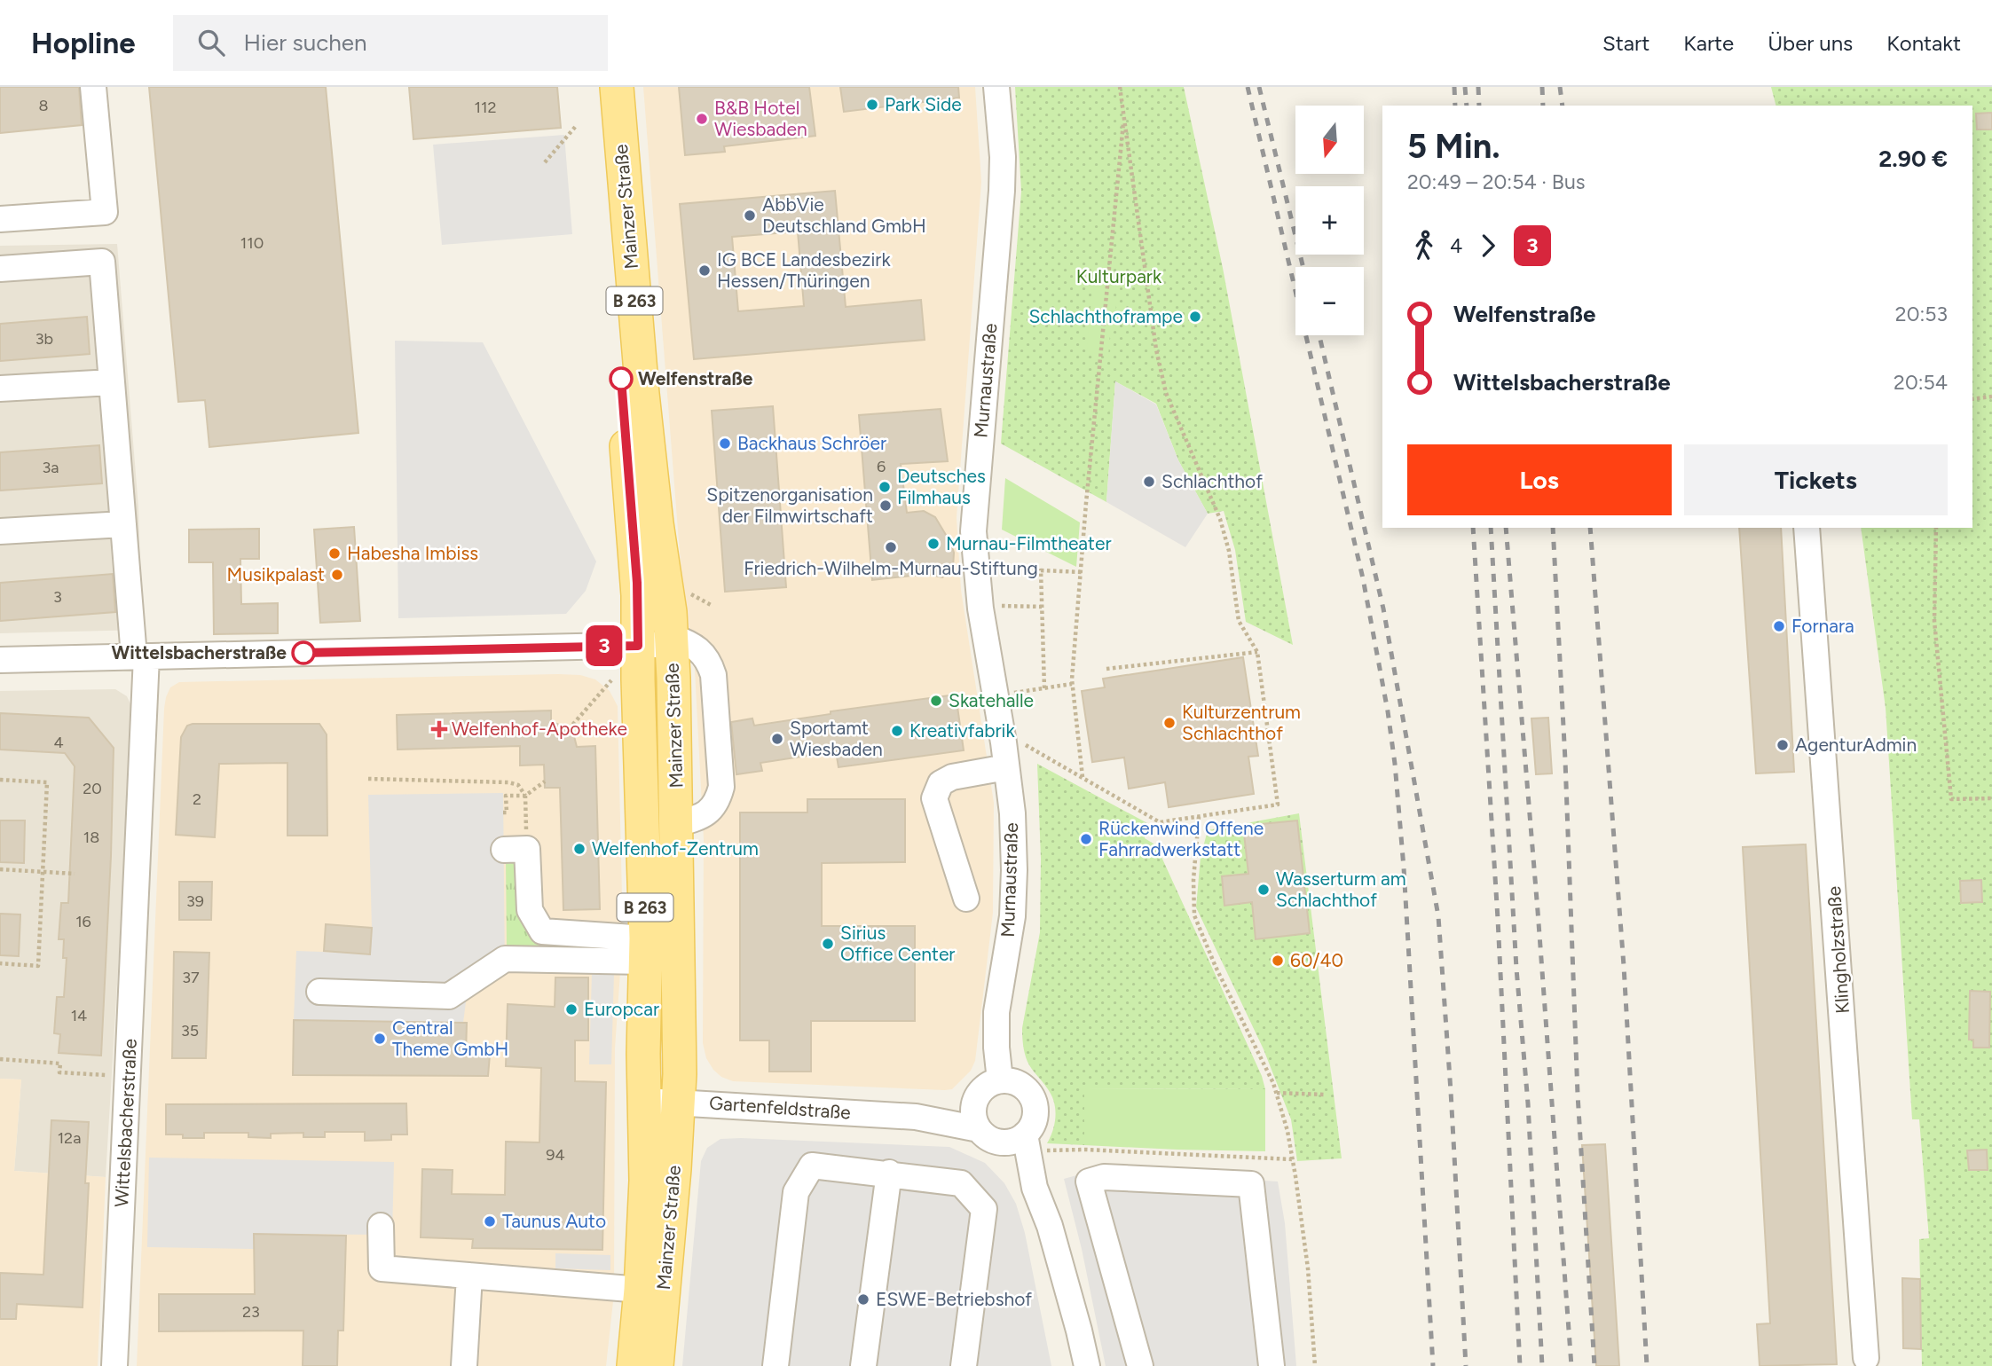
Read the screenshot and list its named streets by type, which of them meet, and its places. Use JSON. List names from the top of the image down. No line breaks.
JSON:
{"streets":{"main road":["Mainzer Straße","B 263"],"street":["Murnaustraße","Klingholzstraße","Gartenfeldstraße","Wittelsbacherstraße"]},"crossings":[["Mainzer Straße","Gartenfeldstraße"],["Murnaustraße","Gartenfeldstraße"]],"parks":["Kulturpark"],"places":{"other":["Park Side","B&B Hotel Wiesbaden","AbbVie Deutschland GmbH","IG BCE Landesbezirk Hessen/Thüringen","Schlachthoframpe","Welfenstraße","Backhaus Schröer","Schlachthof","Deutsches Filmhaus","Spitzenorganisation der Filmwirtschaft","Murnau-Filmtheater","Friedrich-Wilhelm-Murnau-Stiftung","Habesha Imbiss","Musikpalast","Fornara","Wittelsbacherstraße","Skatehalle","Kulturzentrum Schlachthof","Kreativfabrik","Sportamt Wiesbaden","AgenturAdmin","Rückenwind Offene Fahrradwerkstatt","Welfenhof-Zentrum","Wasserturm am Schlachthof","Sirius Office Center","60/40","Europcar","Central Theme GmbH","Taunus Auto","ESWE-Betriebshof"],"health":["Welfenhof-Apotheke"]},"lines":["bus line 3"],"house_numbers":["8","112","110","3b","6","3a","3","4","20","2","18","39","16","37","14","35","12a","94","23"],"north":"bottom","page":{"header":"Hopline","search":"Hier suchen","nav":["Start","Karte","Über uns","Kontakt"],"on_map":"3","map_buttons":["+","−"],"heading":["5 Min.","20:49 – 20:54 · Bus","2.90 €"],"legs":["4","3"],"list":[{"name":"Welfenstraße","value":"20:53"},{"name":"Wittelsbacherstraße","value":"20:54"}],"buttons":["Los","Tickets"]}}
